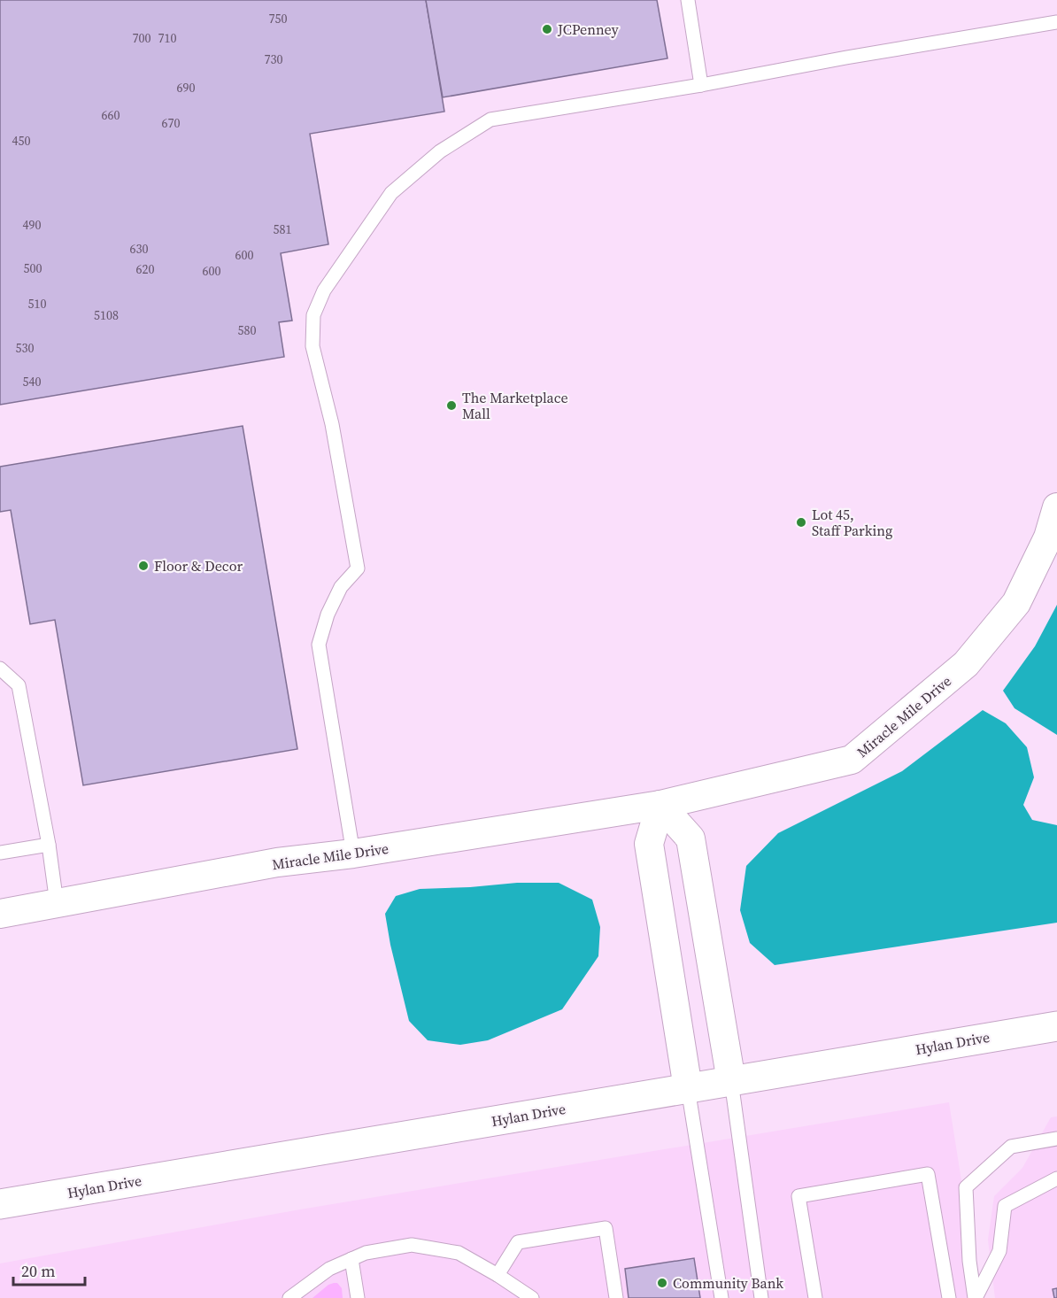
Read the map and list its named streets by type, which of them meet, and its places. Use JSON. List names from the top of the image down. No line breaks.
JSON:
{"streets":{"main road":["Hylan Drive"],"street":["Miracle Mile Drive"]},"places":["JCPenney","The Marketplace Mall","Lot 45, Staff Parking","Floor & Decor","Community Bank"],"house_numbers":["750","700","710","730","690","660","670","450","490","581","630","600","500","620","600","510","5108","580","530","540"],"scale_bar":"20 m"}
